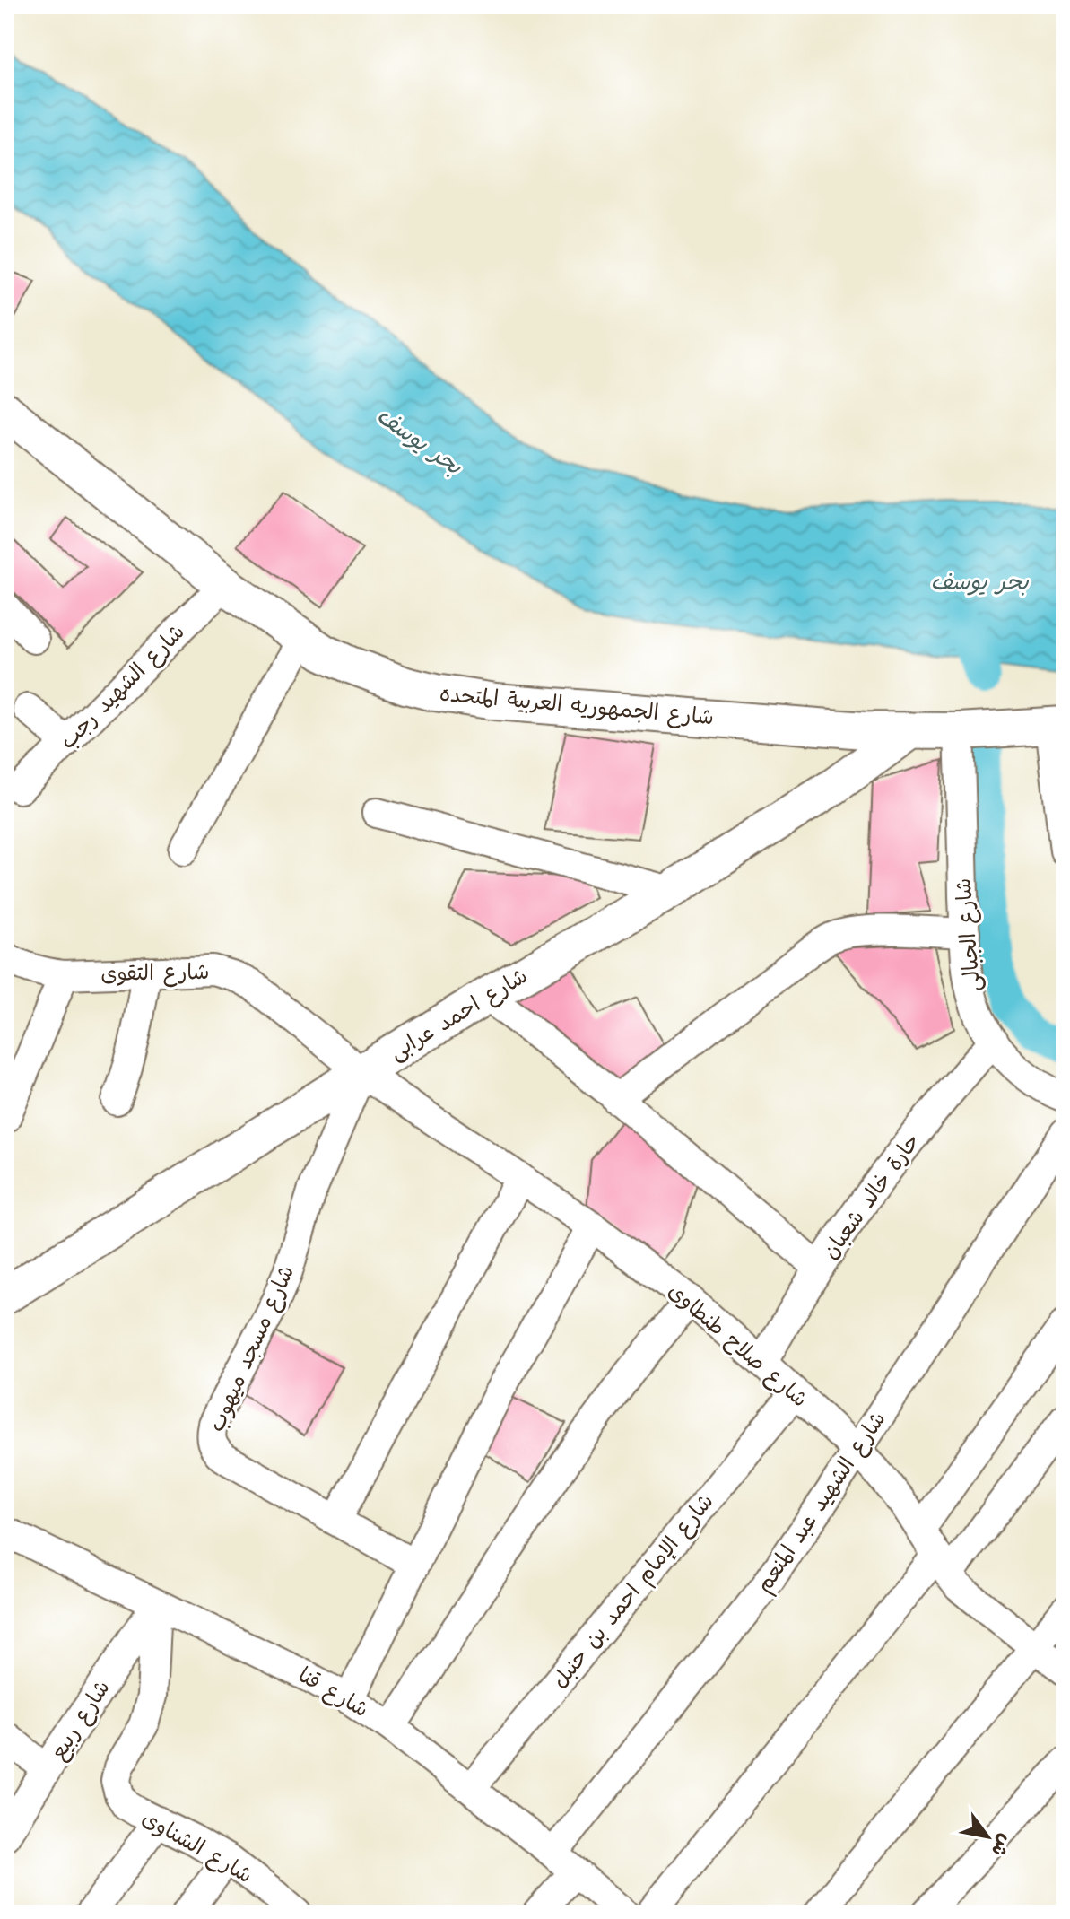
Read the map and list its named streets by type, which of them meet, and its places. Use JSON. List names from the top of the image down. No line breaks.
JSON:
{"streets":{"street":["شارع الشهيد رجب","شارع الجمهوريه العربية المتحده","شارع الجبالى","شارع التقوى","شارع احمد عرابى","حارة خالد شعبان","شارع صلاح طنطاوى","شارع مسجد ميهوب","شارع الشهيد عبد المنعم","شارع الإمام احمد بن حنبل","شارع قنا","شارع ربيع","شارع الشناوى"]},"crossings":[["شارع الشهيد رجب","شارع الجمهوريه العربية المتحده"],["شارع الجمهوريه العربية المتحده","شارع الجبالى"],["شارع الجمهوريه العربية المتحده","شارع احمد عرابى"],["شارع الجبالى","حارة خالد شعبان"],["شارع التقوى","شارع احمد عرابى"],["شارع التقوى","شارع صلاح طنطاوى"],["شارع التقوى","شارع مسجد ميهوب"],["شارع احمد عرابى","شارع صلاح طنطاوى"],["شارع احمد عرابى","شارع مسجد ميهوب"],["حارة خالد شعبان","شارع صلاح طنطاوى"],["شارع صلاح طنطاوى","شارع مسجد ميهوب"],["شارع صلاح طنطاوى","شارع الشهيد عبد المنعم"],["شارع صلاح طنطاوى","شارع الإمام احمد بن حنبل"],["شارع الشهيد عبد المنعم","شارع قنا"],["شارع الإمام احمد بن حنبل","شارع قنا"],["شارع قنا","شارع ربيع"],["شارع قنا","شارع الشناوى"],["شارع ربيع","شارع الشناوى"]],"water":["بحر يوسف"],"north":"bottom right"}
